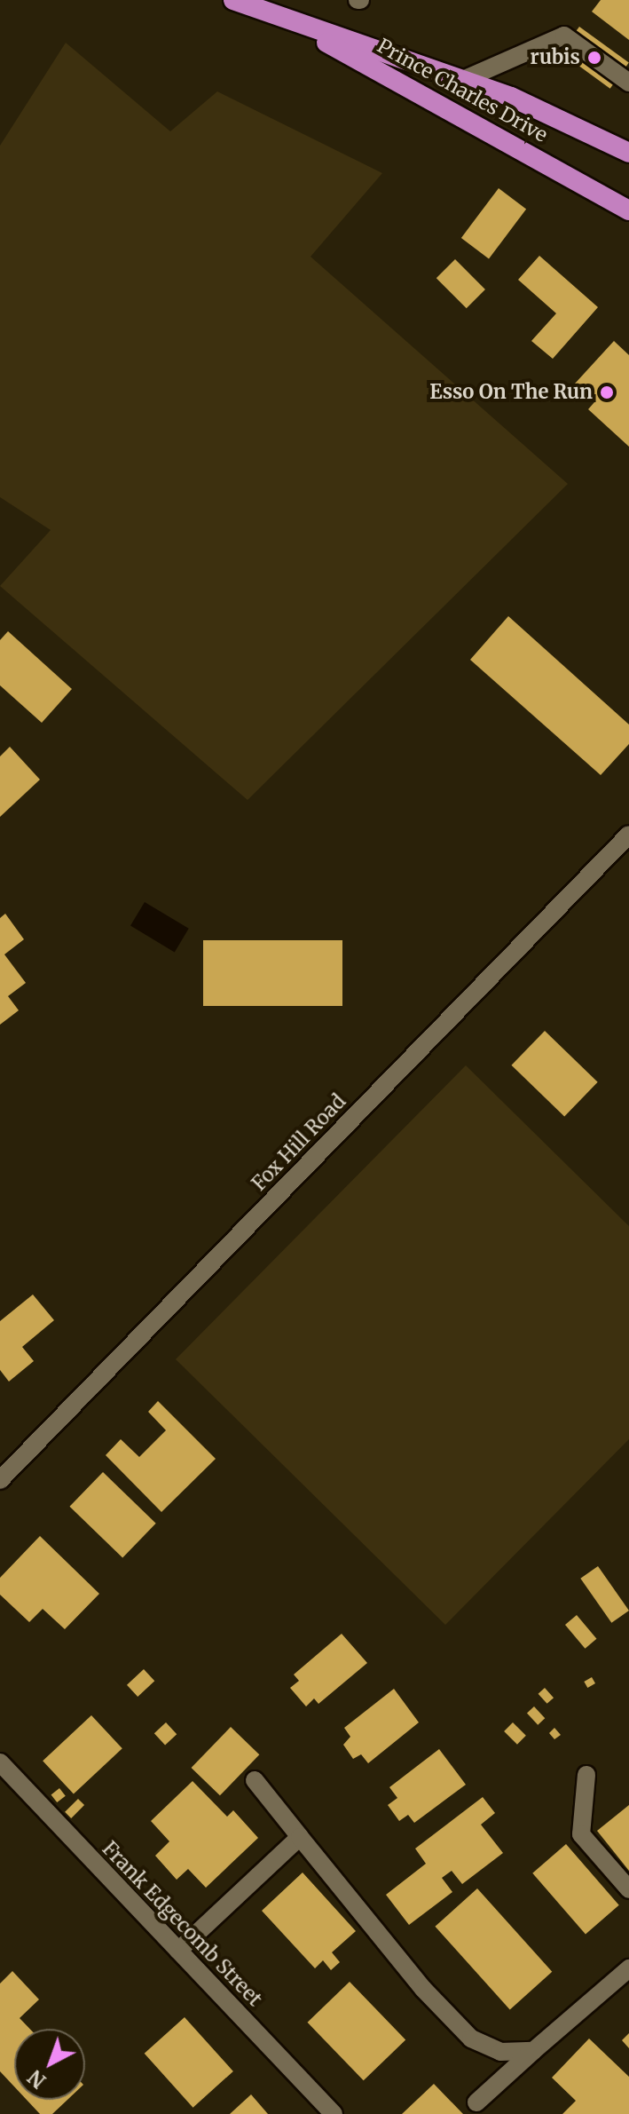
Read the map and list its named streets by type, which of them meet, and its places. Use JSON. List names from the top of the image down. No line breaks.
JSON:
{"streets":{"highway":["Prince Charles Drive"],"main road":["Fox Hill Road","Frank Edgecomb Street"]},"places":["rubis","Esso On The Run"],"north":"bottom left"}
